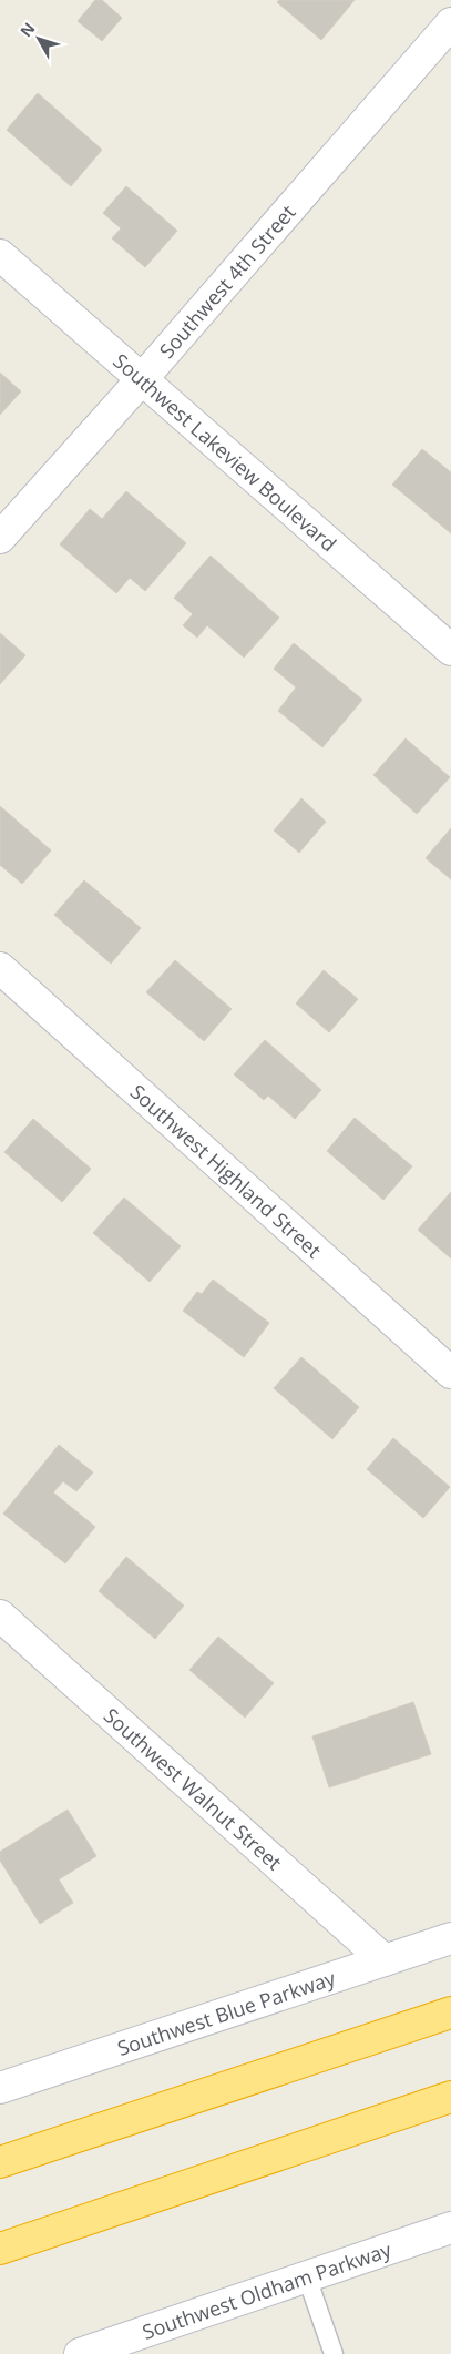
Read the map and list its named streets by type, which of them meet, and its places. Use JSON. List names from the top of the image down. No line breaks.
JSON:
{"streets":{"street":["Southwest 4th Street","Southwest Lakeview Boulevard","Southwest Highland Street","Southwest Walnut Street","Southwest Blue Parkway","Southwest Oldham Parkway"]},"crossings":[["Southwest 4th Street","Southwest Lakeview Boulevard"],["Southwest Walnut Street","Southwest Blue Parkway"]],"north":"top left"}
